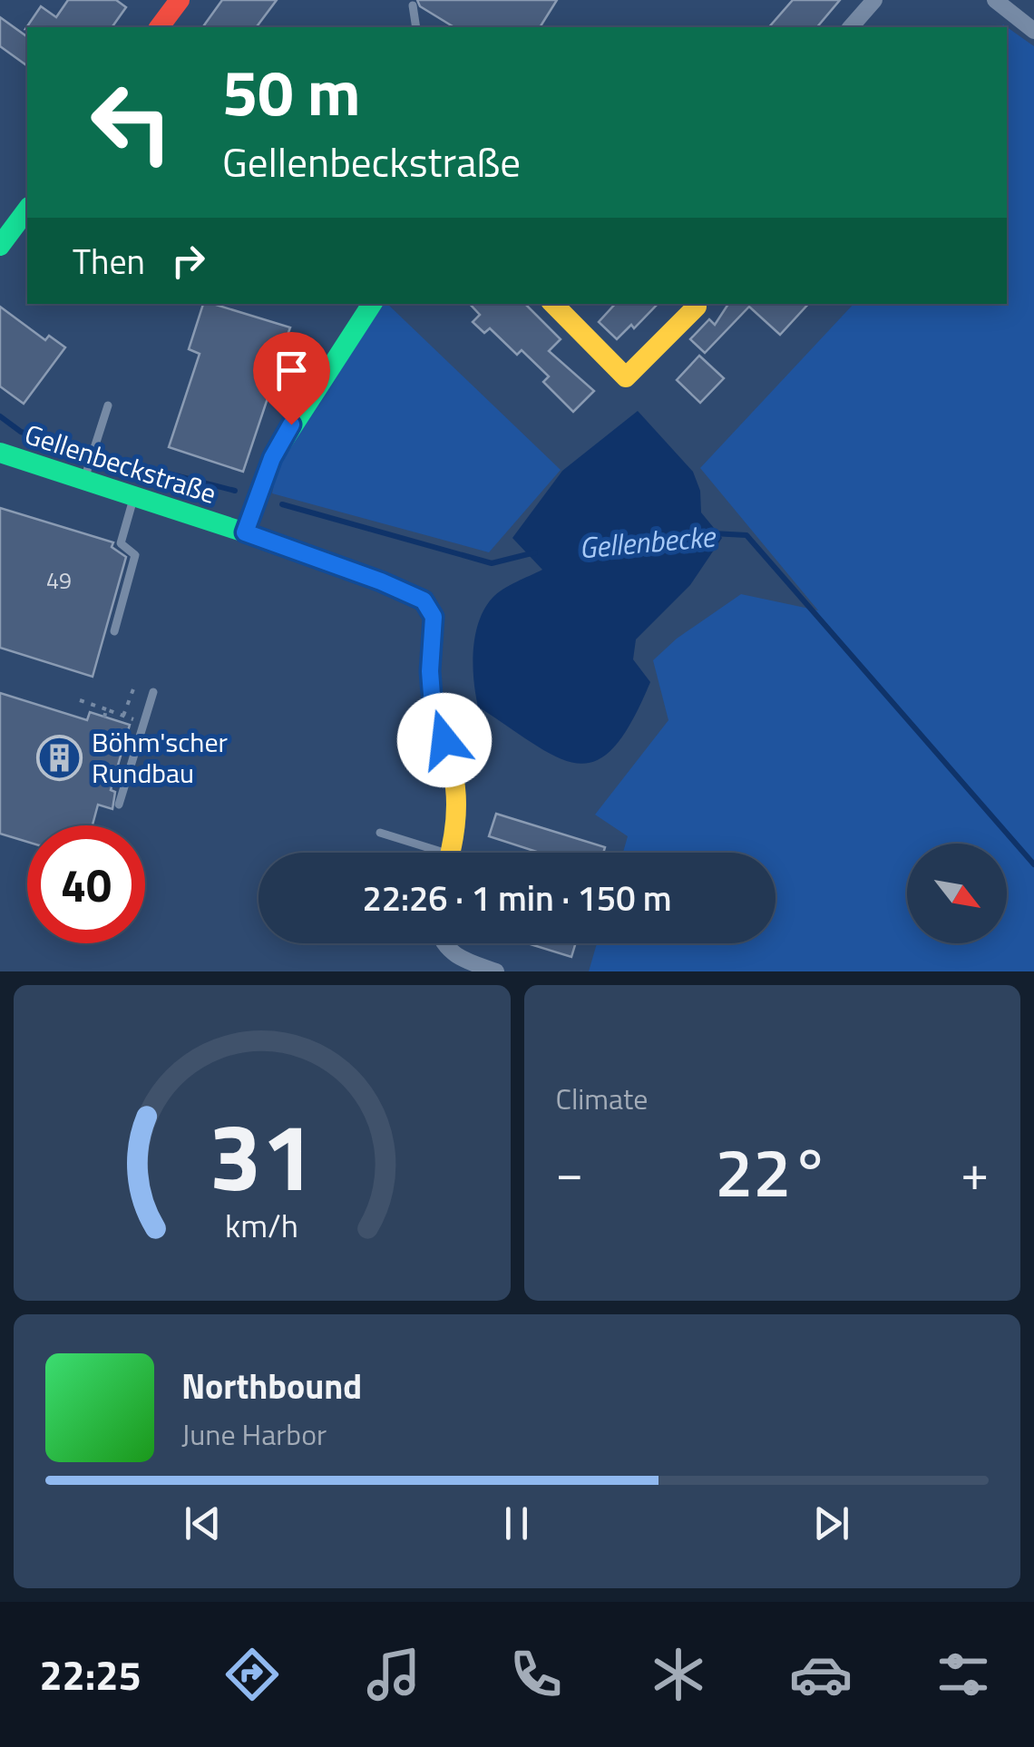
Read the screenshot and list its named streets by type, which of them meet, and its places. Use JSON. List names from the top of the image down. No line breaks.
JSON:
{"streets":{"street":["Gellenbeckstraße"]},"water":["Gellenbecke"],"places":{"building":["Böhm'scher Rundbau"]},"house_numbers":["49"],"north":"bottom right","page":{"turn":["50 m","Gellenbeckstraße"],"then":"Then","limit":"40","trip":"22:26 · 1 min · 150 m","tile":"Climate","heat":["−","22°","+"],"song":["Northbound","June Harbor"],"tabs":"22:25","gauge":["31","km/h"]}}
